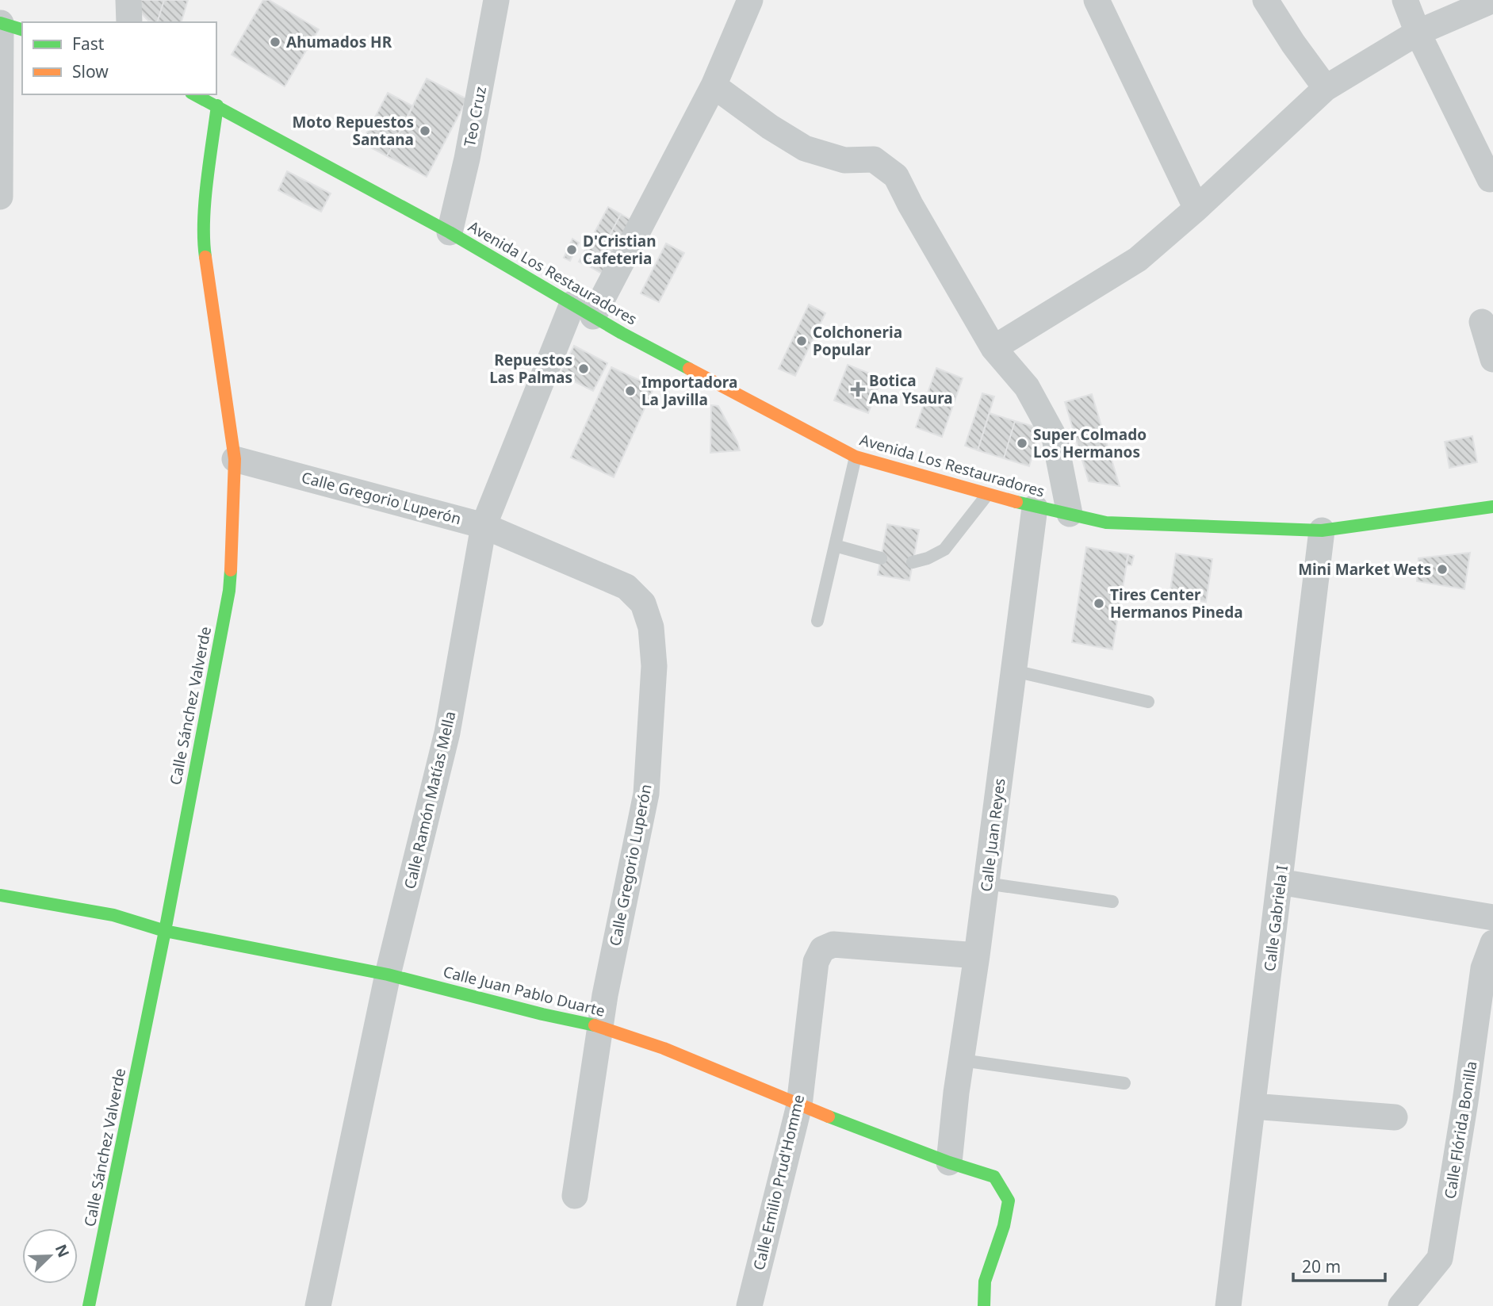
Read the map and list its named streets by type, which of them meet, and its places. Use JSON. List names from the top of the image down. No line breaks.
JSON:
{"streets":{"street":["Teo Cruz","Avenida Los Restauradores","Calle Gregorio Luperón","Calle Sánchez Valverde","Calle Ramón Matías Mella","Calle Juan Reyes","Calle Gabriela I","Calle Juan Pablo Duarte","Calle Flórida Bonilla","Calle Emilio Prud'Homme"]},"crossings":[["Teo Cruz","Avenida Los Restauradores"],["Avenida Los Restauradores","Calle Sánchez Valverde"],["Avenida Los Restauradores","Calle Ramón Matías Mella"],["Avenida Los Restauradores","Calle Juan Reyes"],["Avenida Los Restauradores","Calle Gabriela I"],["Calle Gregorio Luperón","Calle Sánchez Valverde"],["Calle Gregorio Luperón","Calle Ramón Matías Mella"],["Calle Gregorio Luperón","Calle Juan Pablo Duarte"],["Calle Sánchez Valverde","Calle Juan Pablo Duarte"],["Calle Ramón Matías Mella","Calle Juan Pablo Duarte"],["Calle Juan Reyes","Calle Juan Pablo Duarte"],["Calle Juan Reyes","Calle Emilio Prud'Homme"],["Calle Juan Pablo Duarte","Calle Emilio Prud'Homme"]],"places":{"other":["Ahumados HR","Moto Repuestos Santana","D'Cristian Cafeteria","Colchoneria Popular","Repuestos Las Palmas","Importadora La Javilla","Super Colmado Los Hermanos","Mini Market Wets","Tires Center Hermanos Pineda"],"health":["Botica Ana Ysaura"]},"legend":["Fast","Slow"],"scale_bar":"20 m","north":"top right"}
